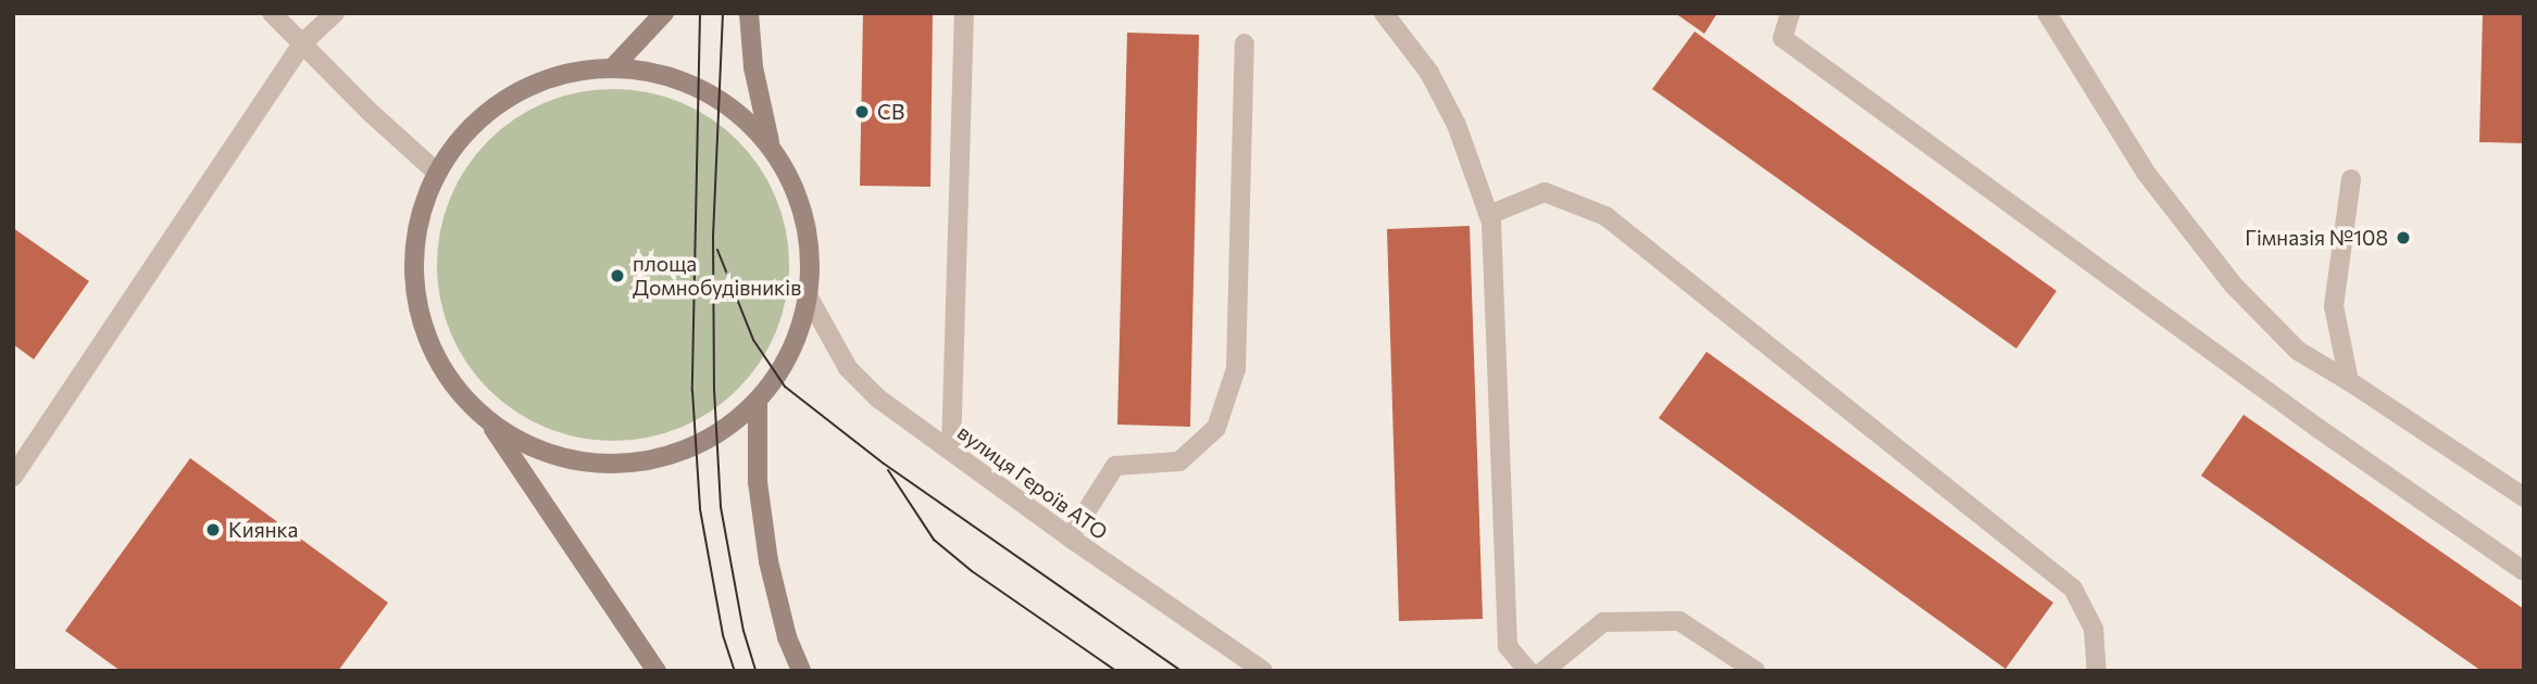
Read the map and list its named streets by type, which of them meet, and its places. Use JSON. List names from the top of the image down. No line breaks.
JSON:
{"streets":{"street":["вулиця Героїв АТО"]},"places":["СВ","Гімназія №108","площа Домнобудівників","Киянка"]}
